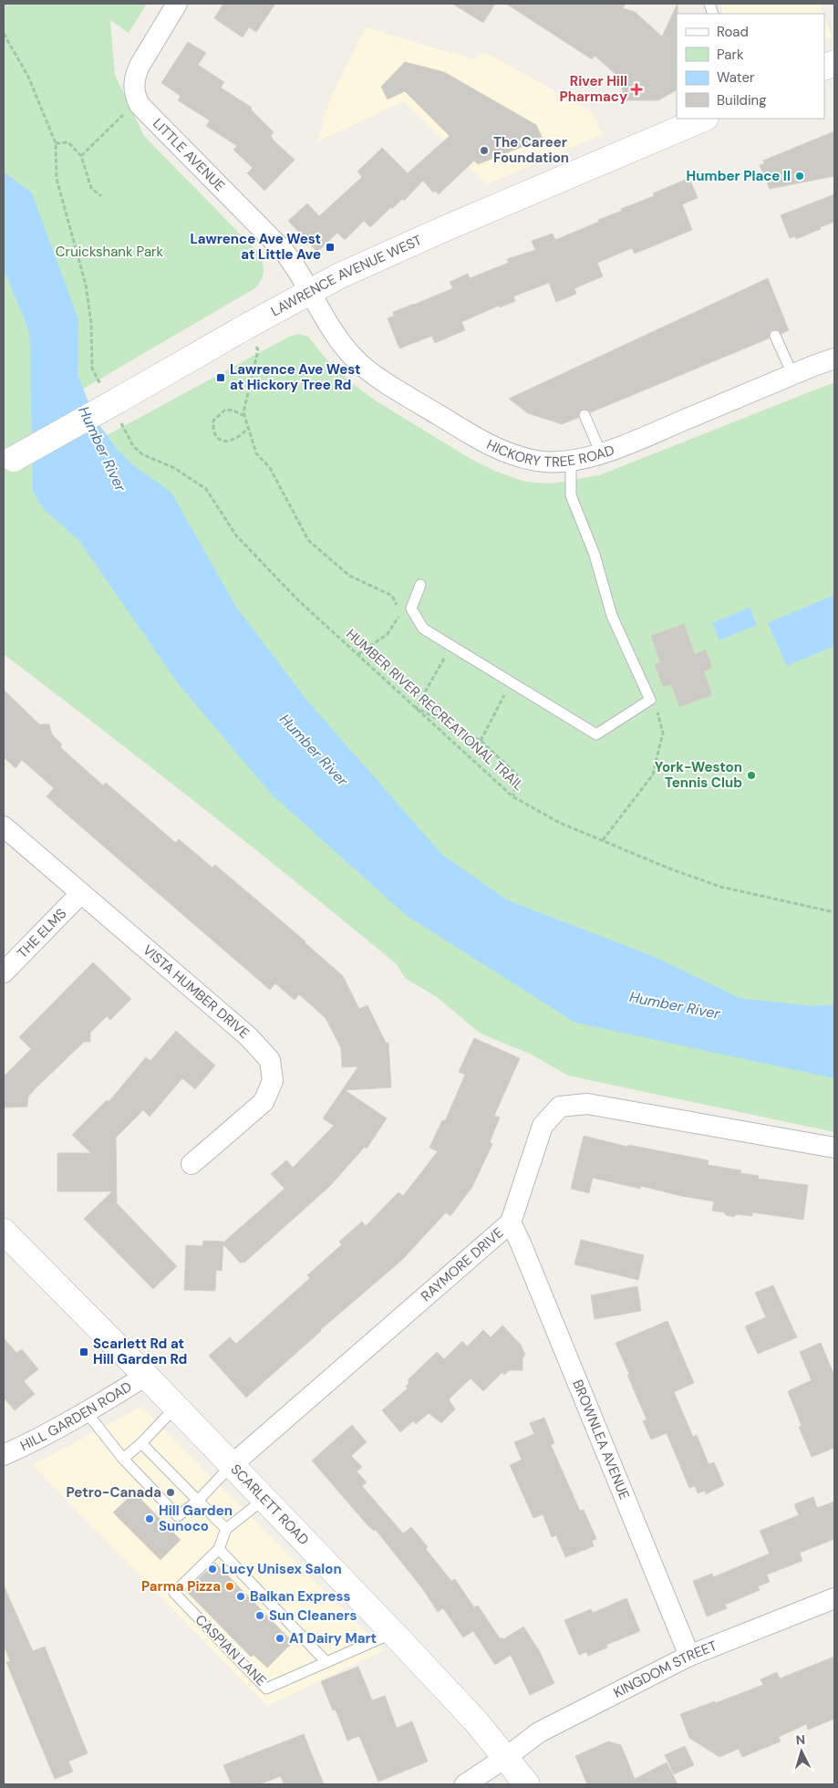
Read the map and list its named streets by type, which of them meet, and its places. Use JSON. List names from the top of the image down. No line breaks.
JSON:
{"streets":{"main road":["LAWRENCE AVENUE WEST","SCARLETT ROAD"],"street":["LITTLE AVENUE","HICKORY TREE ROAD","THE ELMS","VISTA HUMBER DRIVE","RAYMORE DRIVE","HILL GARDEN ROAD","BROWNLEA AVENUE","KINGDOM STREET"],"lane":["CASPIAN LANE"],"path":["HUMBER RIVER RECREATIONAL TRAIL"]},"crossings":[["LITTLE AVENUE","LAWRENCE AVENUE WEST"],["LITTLE AVENUE","HICKORY TREE ROAD"],["LAWRENCE AVENUE WEST","HICKORY TREE ROAD"],["THE ELMS","VISTA HUMBER DRIVE"],["RAYMORE DRIVE","BROWNLEA AVENUE"],["RAYMORE DRIVE","SCARLETT ROAD"],["HILL GARDEN ROAD","SCARLETT ROAD"],["BROWNLEA AVENUE","KINGDOM STREET"],["SCARLETT ROAD","CASPIAN LANE"],["SCARLETT ROAD","KINGDOM STREET"]],"water":["Humber River"],"parks":["Cruickshank Park"],"places":{"health":["River Hill Pharmacy"],"other":["The Career Foundation","Humber Place II","York-Weston Tennis Club","Petro-Canada","Hill Garden Sunoco","Lucy Unisex Salon","Parma Pizza","Balkan Express","Sun Cleaners","A1 Dairy Mart"],"transit":["Lawrence Ave West at Little Ave","Lawrence Ave West at Hickory Tree Rd","Scarlett Rd at Hill Garden Rd"]},"legend":["Road","Park","Water","Building"],"north":"top"}
